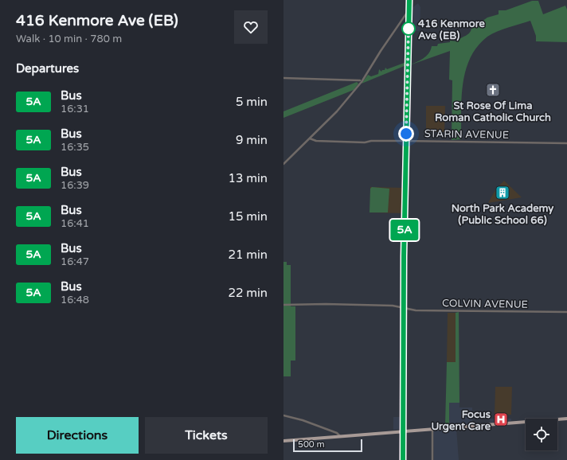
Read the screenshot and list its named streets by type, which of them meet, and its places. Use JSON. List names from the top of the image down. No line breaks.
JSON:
{"streets":{"street":["STARIN AVENUE","COLVIN AVENUE"]},"places":{"other":["416 Kenmore Ave (EB)"],"church":["St Rose Of Lima Roman Catholic Church"],"building":["North Park Academy (Public School 66)"],"hospital":["Focus Urgent Care"]},"lines":["bus line 5A"],"scale_bar":"500 m","page":{"heading":[["416 Kenmore Ave (EB)","Walk · 10 min · 780 m"],"Departures"],"on_map":"5A","list":[{"mark":"5A","name":"Bus","note":"16:31","value":"5 min"},{"mark":"5A","name":"Bus","note":"16:35","value":"9 min"},{"mark":"5A","name":"Bus","note":"16:39","value":"13 min"},{"mark":"5A","name":"Bus","note":"16:41","value":"15 min"},{"mark":"5A","name":"Bus","note":"16:47","value":"21 min"},{"mark":"5A","name":"Bus","note":"16:48","value":"22 min"}],"buttons":["Directions","Tickets"],"scale":"500 m"}}
